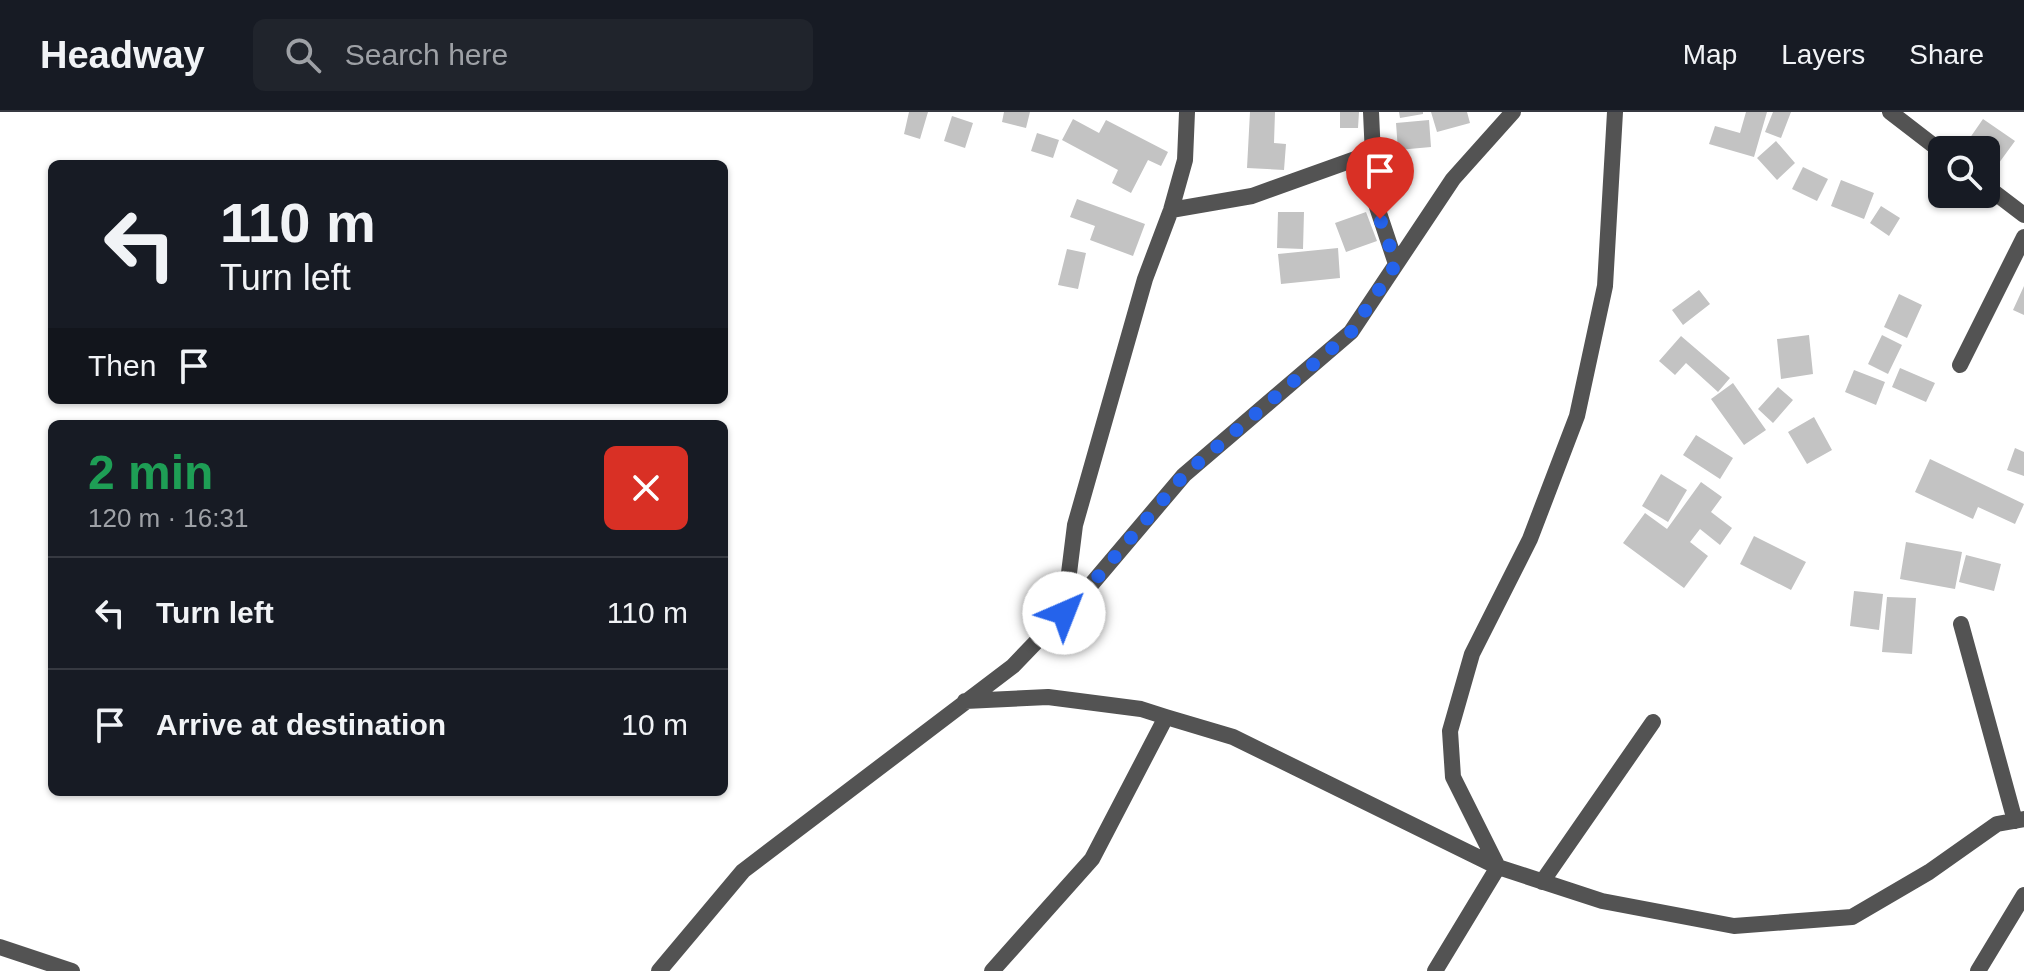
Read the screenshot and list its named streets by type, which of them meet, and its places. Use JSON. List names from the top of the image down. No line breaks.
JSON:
{"page":{"header":"Headway","search":"Search here","nav":["Map","Layers","Share"],"turn":["110 m","Turn left"],"then":"Then","heading":["2 min","120 m · 16:31"],"list":[{"name":"Turn left","value":"110 m"},{"name":"Arrive at destination","value":"10 m"}]}}
